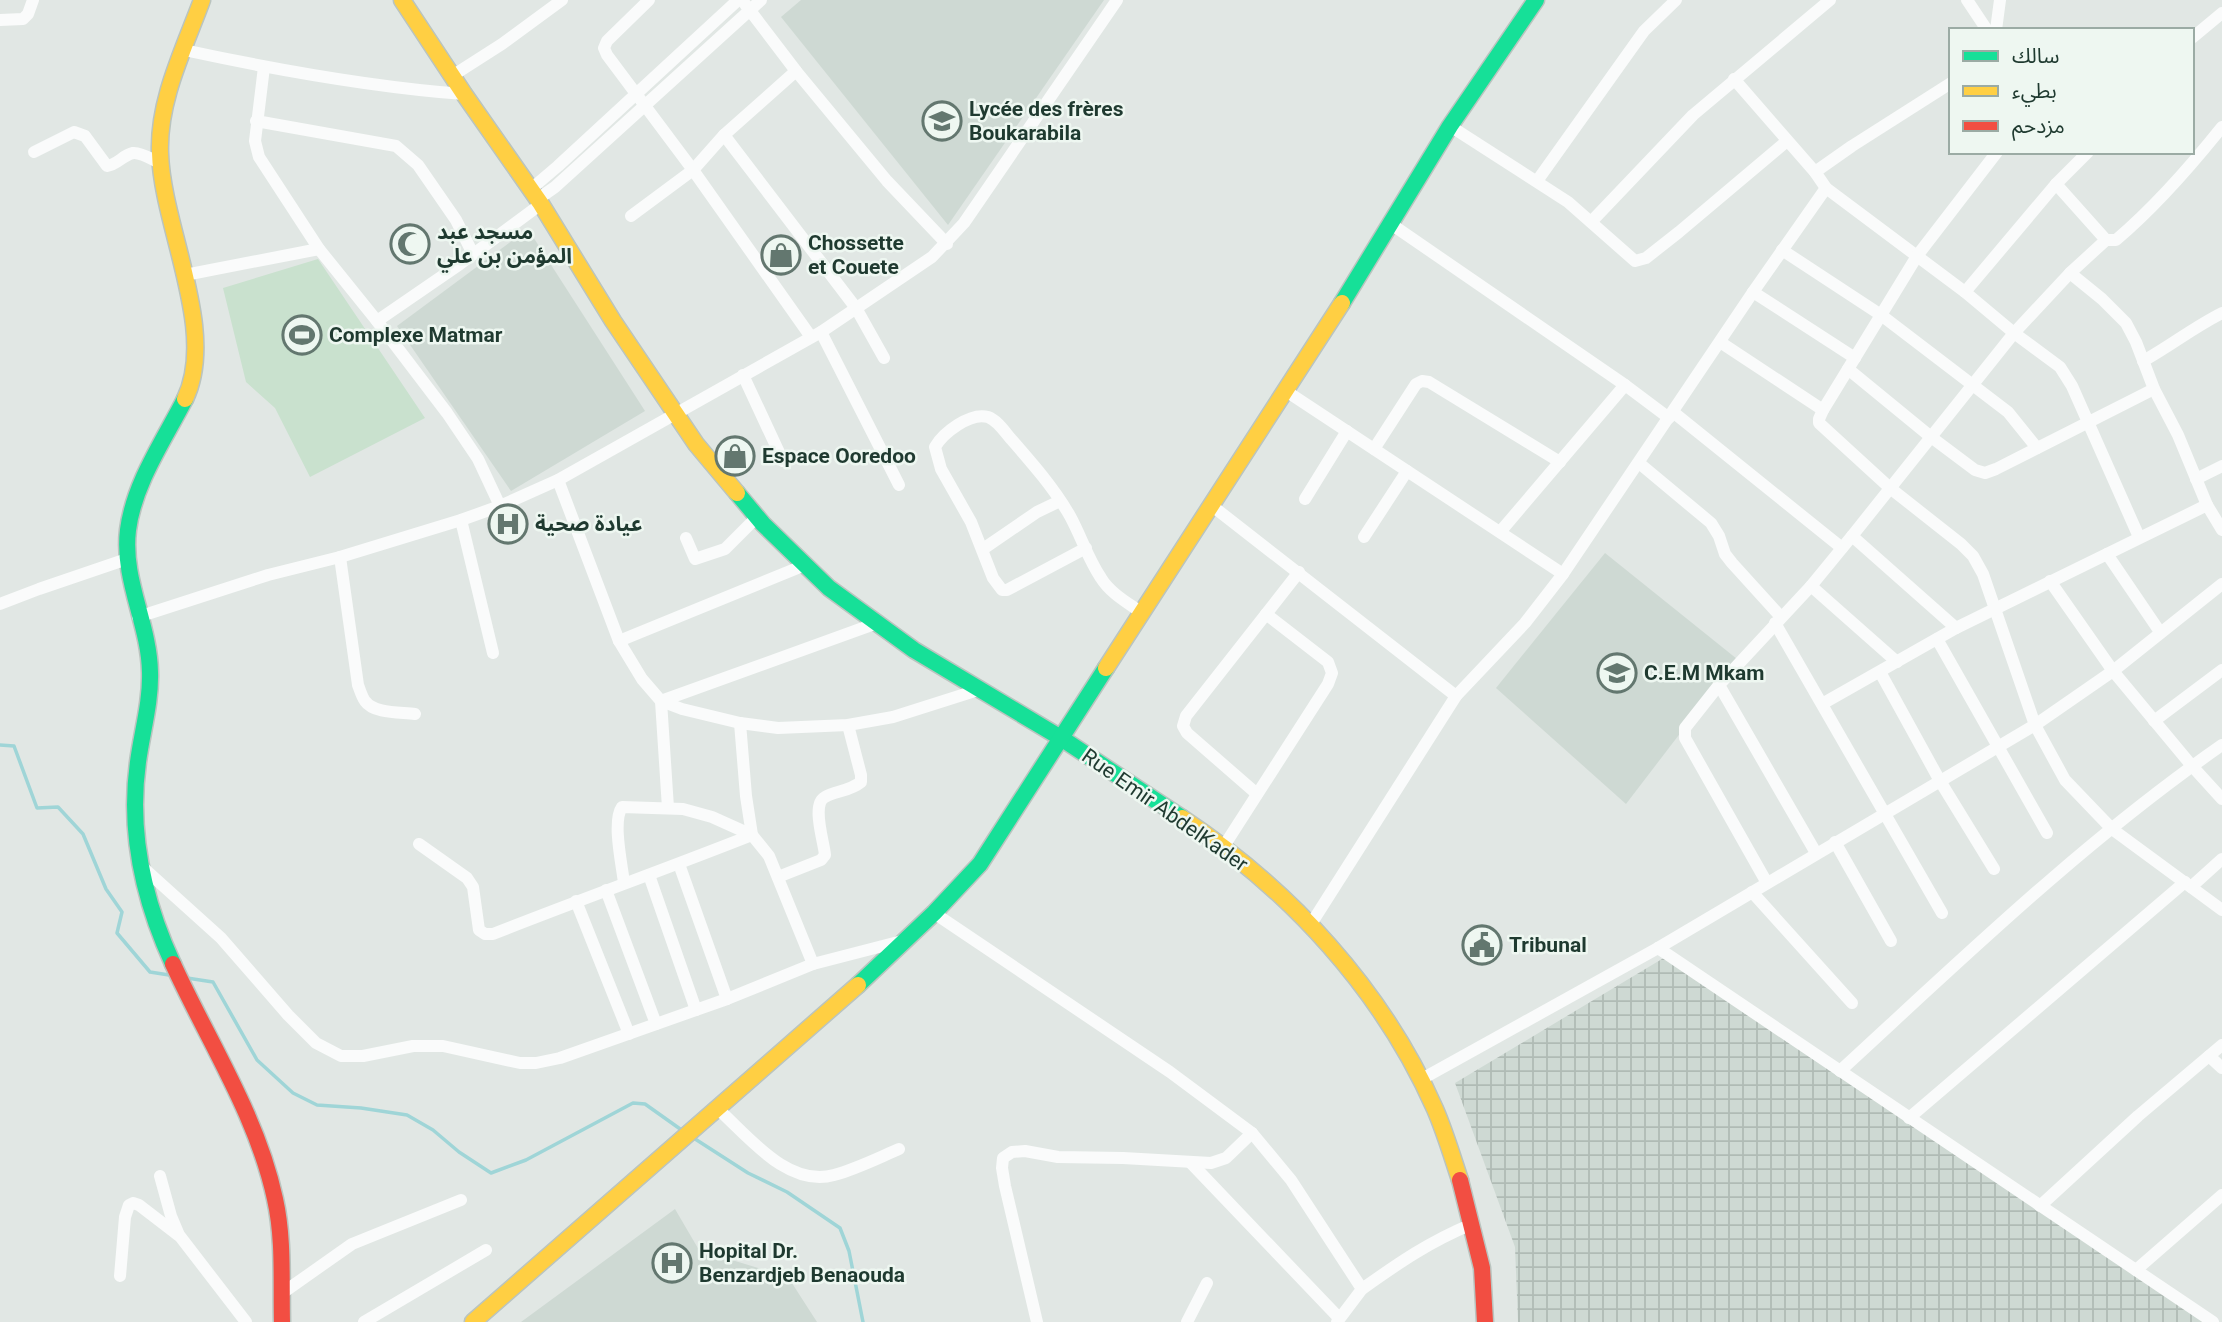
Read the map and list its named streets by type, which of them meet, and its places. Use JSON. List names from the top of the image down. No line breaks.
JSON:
{"streets":{"main road":["Rue Emir AbdelKader"]},"places":{"school or university":["Lycée des frères Boukarabila","C.E.M Mkam"],"mosque":["مسجد عبد المؤمن بن علي"],"shop":["Chossette et Couete","Espace Ooredoo"],"sports":["Complexe Matmar"],"hospital":["عيادة صحية","Hopital Dr. Benzardjeb Benaouda"],"public building":["Tribunal"]},"legend":["سالك","بطيء","مزدحم"]}
